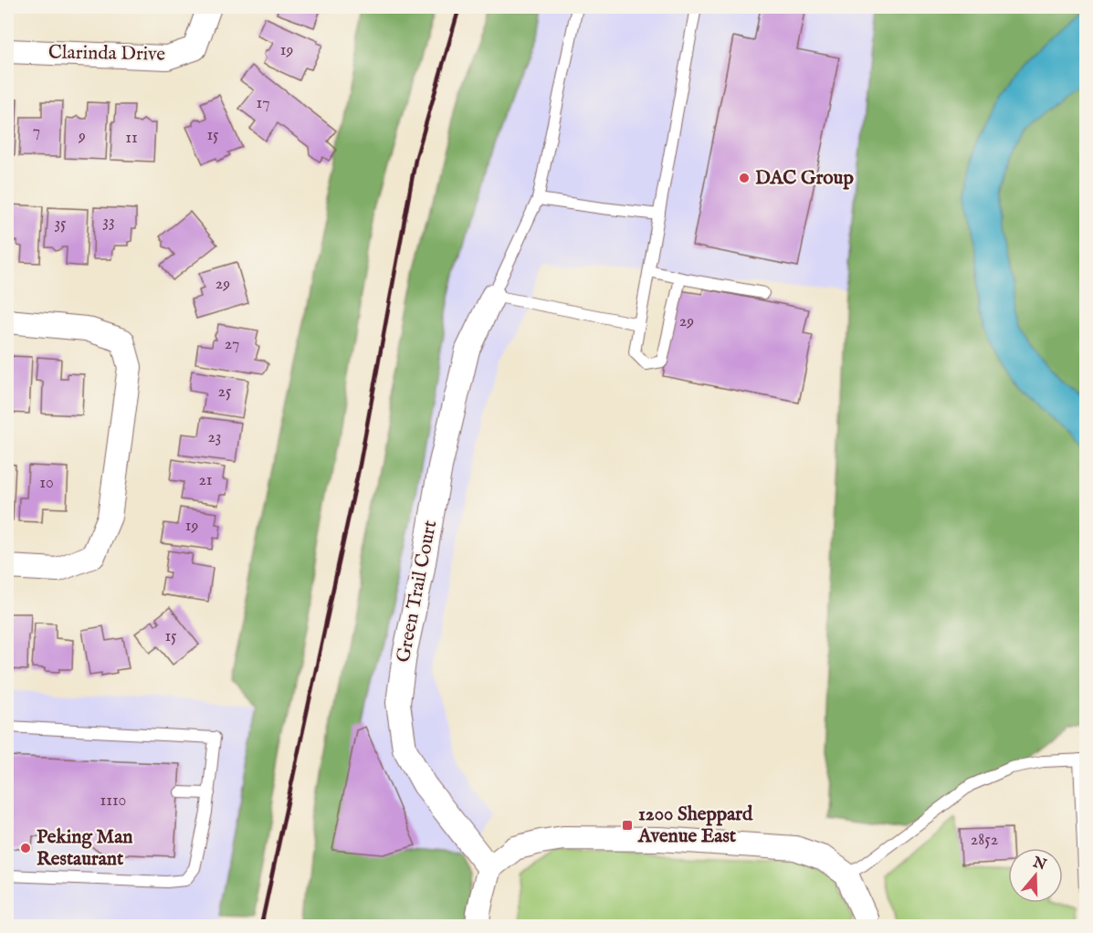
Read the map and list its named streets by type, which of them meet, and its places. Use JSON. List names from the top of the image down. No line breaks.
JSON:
{"streets":{"street":["Clarinda Drive","Green Trail Court"]},"places":{"other":["DAC Group","Peking Man Restaurant"],"transit":["1200 Sheppard Avenue East"]},"house_numbers":["19","17","7","15","9","11","33","35","29","29","27","25","23","21","10","19","15","1110","2852"],"north":"top"}
